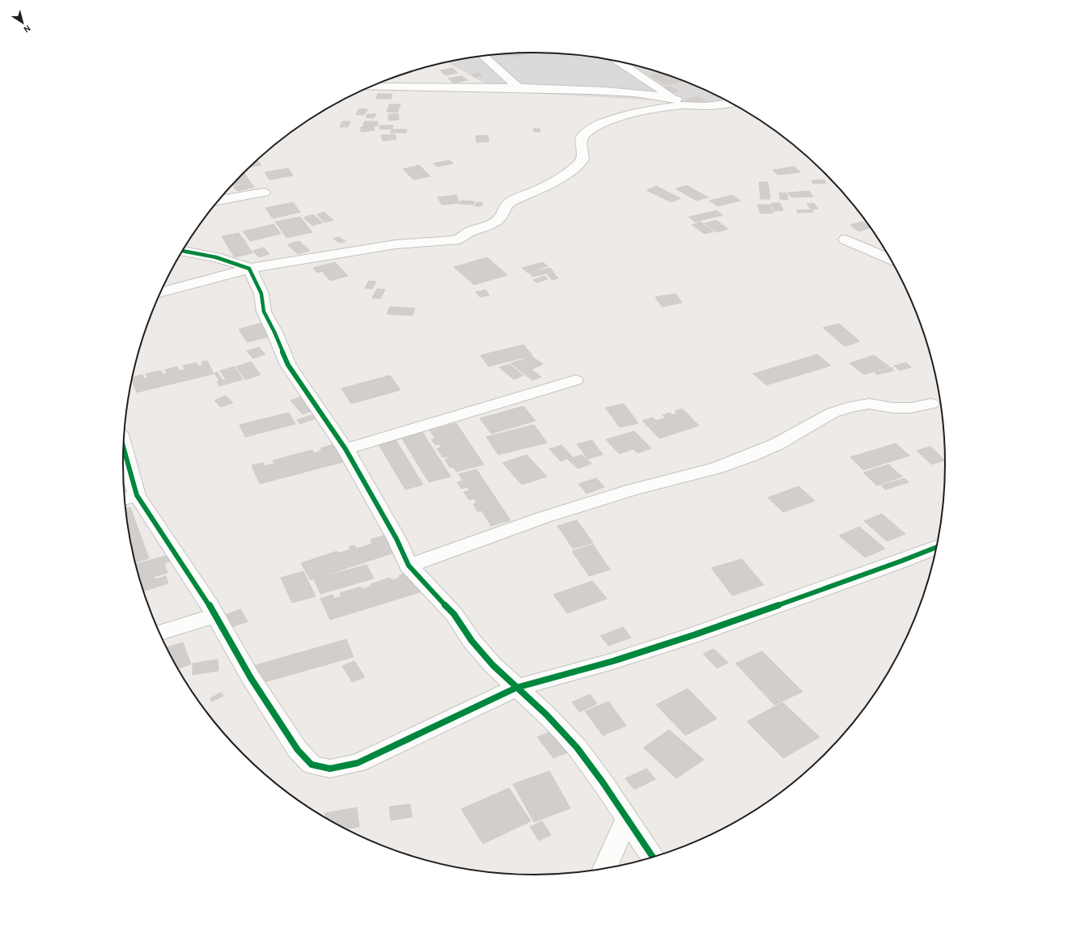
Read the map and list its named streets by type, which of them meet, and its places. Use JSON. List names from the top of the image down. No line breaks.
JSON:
{"north":"bottom right"}
